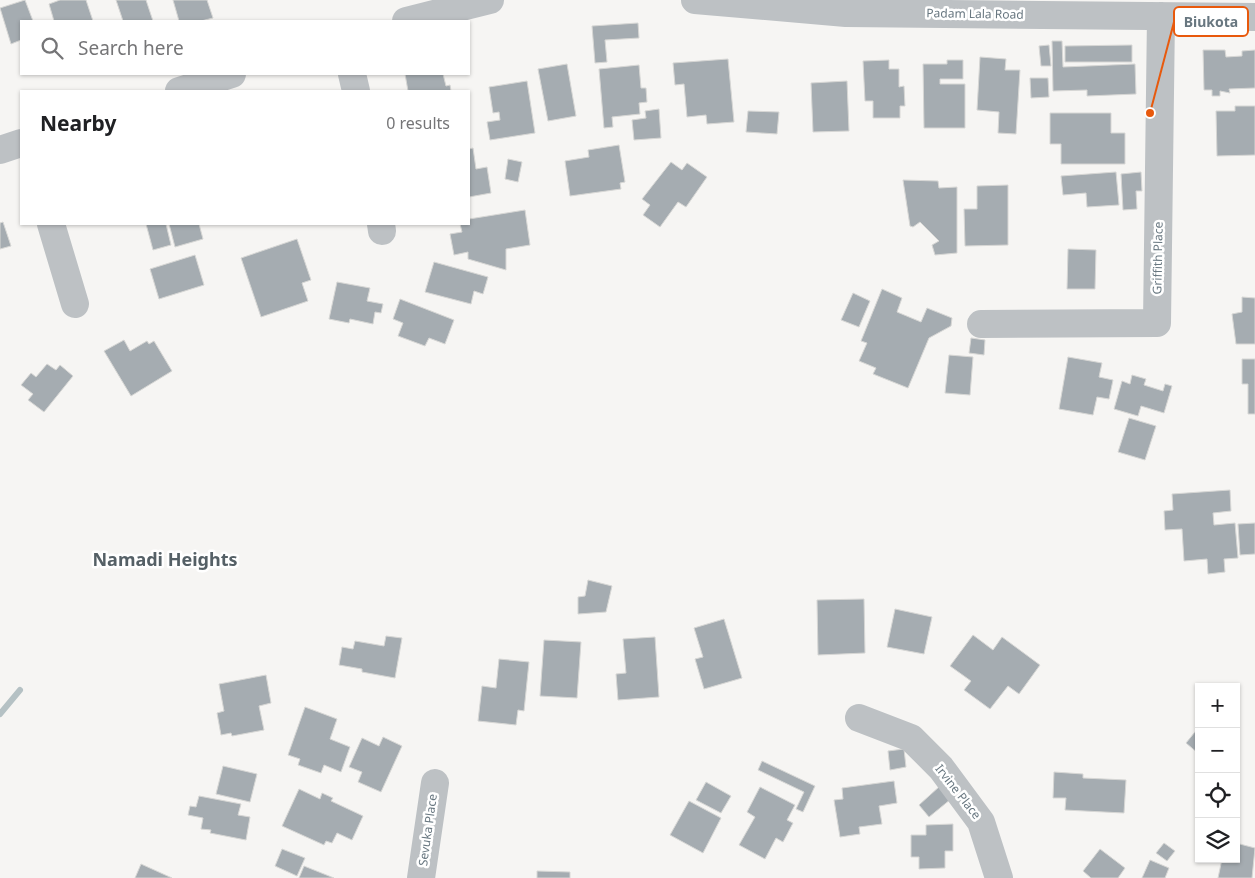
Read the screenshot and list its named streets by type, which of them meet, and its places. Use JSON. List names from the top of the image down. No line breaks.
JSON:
{"streets":{"street":["Padam Lala Road","Griffith Place","Irvine Place","Sevuka Place"]},"crossings":[["Padam Lala Road","Griffith Place"]],"districts":["Namadi Heights"],"places":["Biukota"],"page":{"search":"Search here","heading":["Nearby","0 results"],"map_buttons":["+","−"]}}
